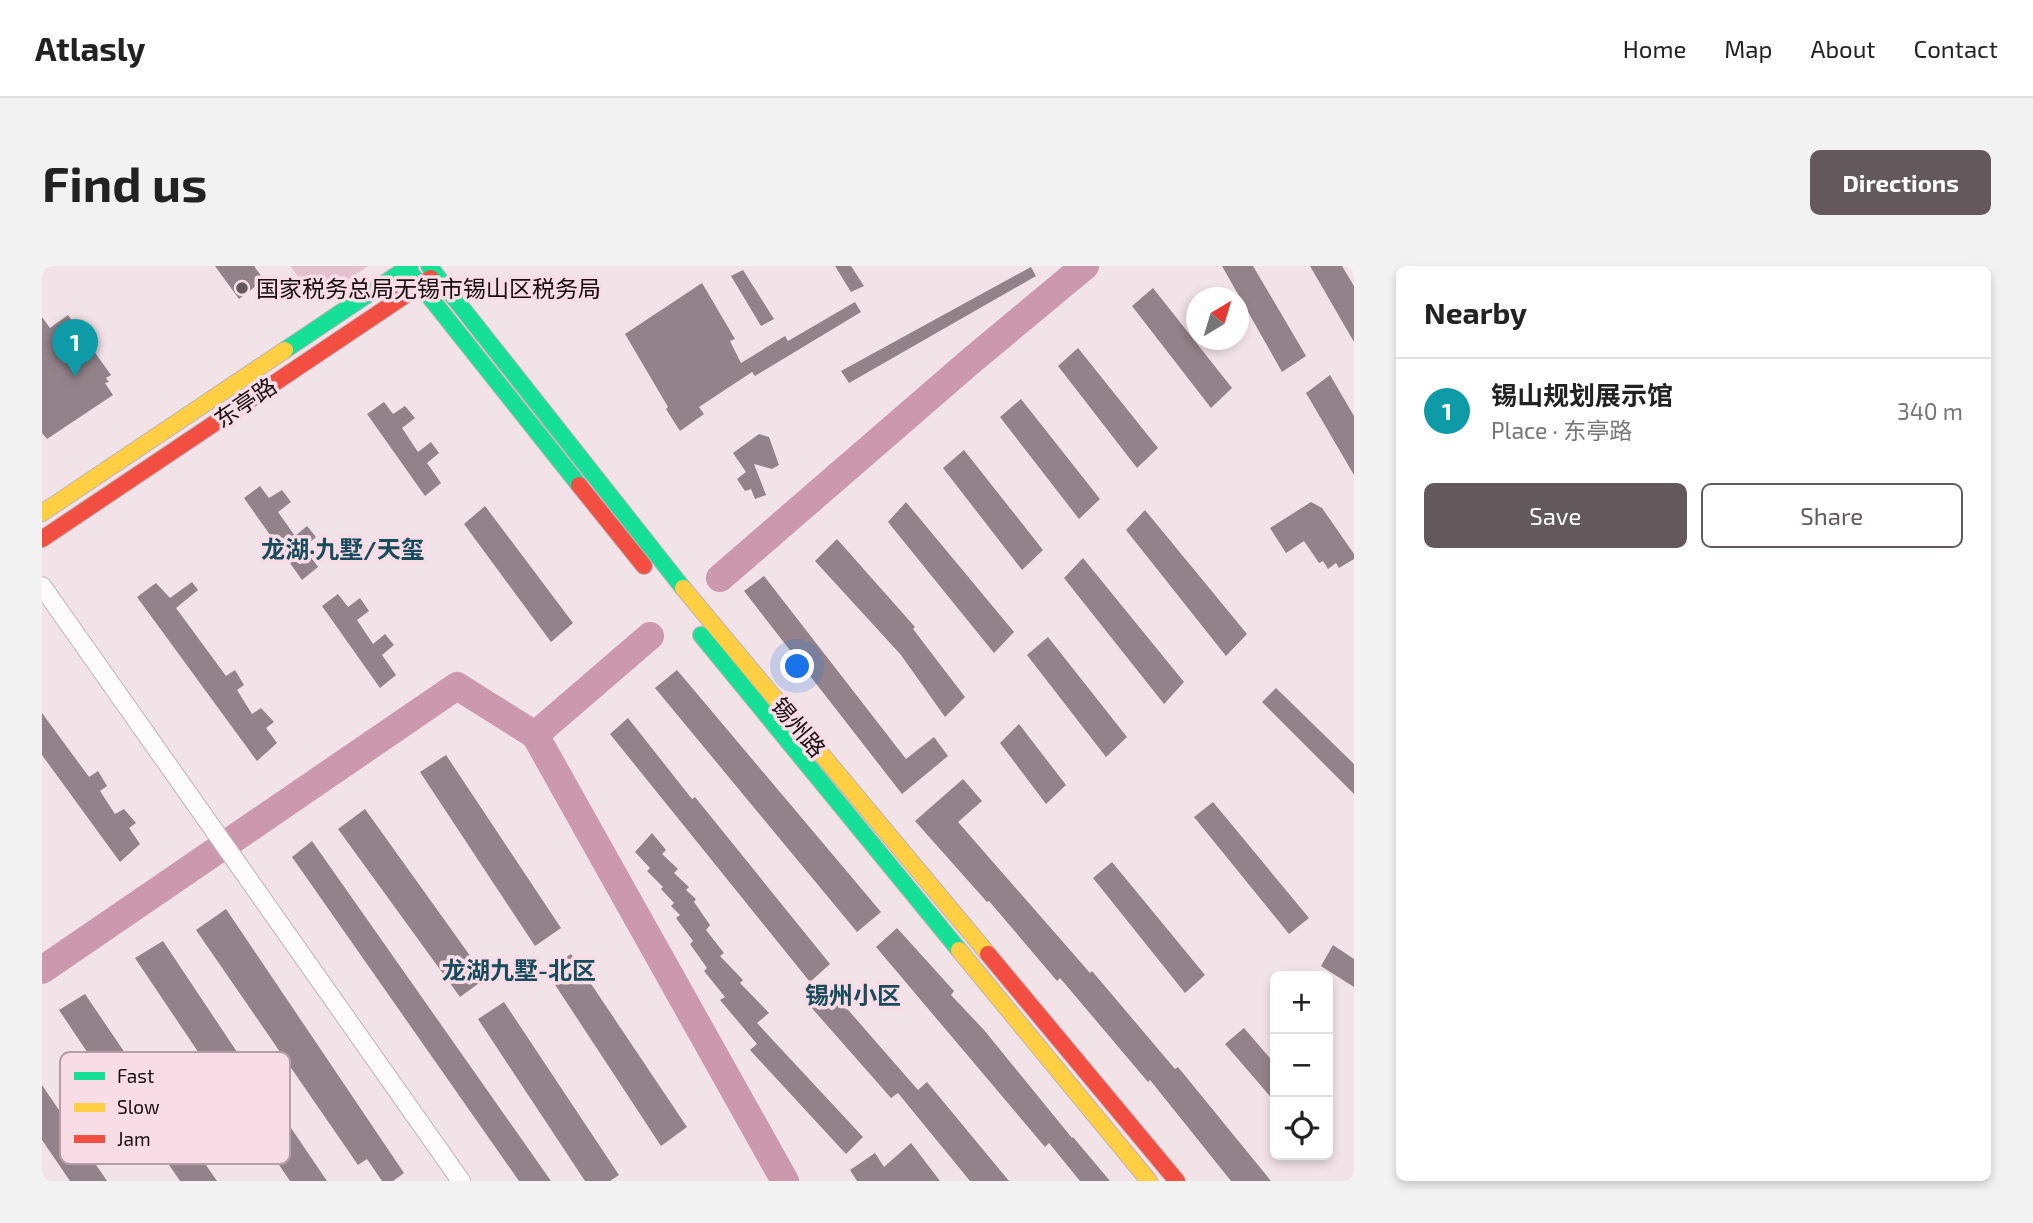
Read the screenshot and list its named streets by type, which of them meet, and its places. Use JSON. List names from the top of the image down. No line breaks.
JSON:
{"streets":{"street":["东亭路","锡州路"]},"crossings":[["东亭路","锡州路"]],"districts":["龙湖·九墅/天玺","龙湖九墅-北区","锡州小区"],"places":["国家税务总局无锡市锡山区税务局"],"legend":["Fast","Slow","Jam"],"north":"top right","page":{"header":"Atlasly","nav":["Home","Map","About","Contact"],"buttons":["Directions",["Save","Share"]],"title":"Find us","heading":"Nearby","pins":"1","list":[{"mark":"1","name":"锡山规划展示馆","note":"Place · 东亭路","value":"340 m"}],"map_buttons":["+","−"]}}
